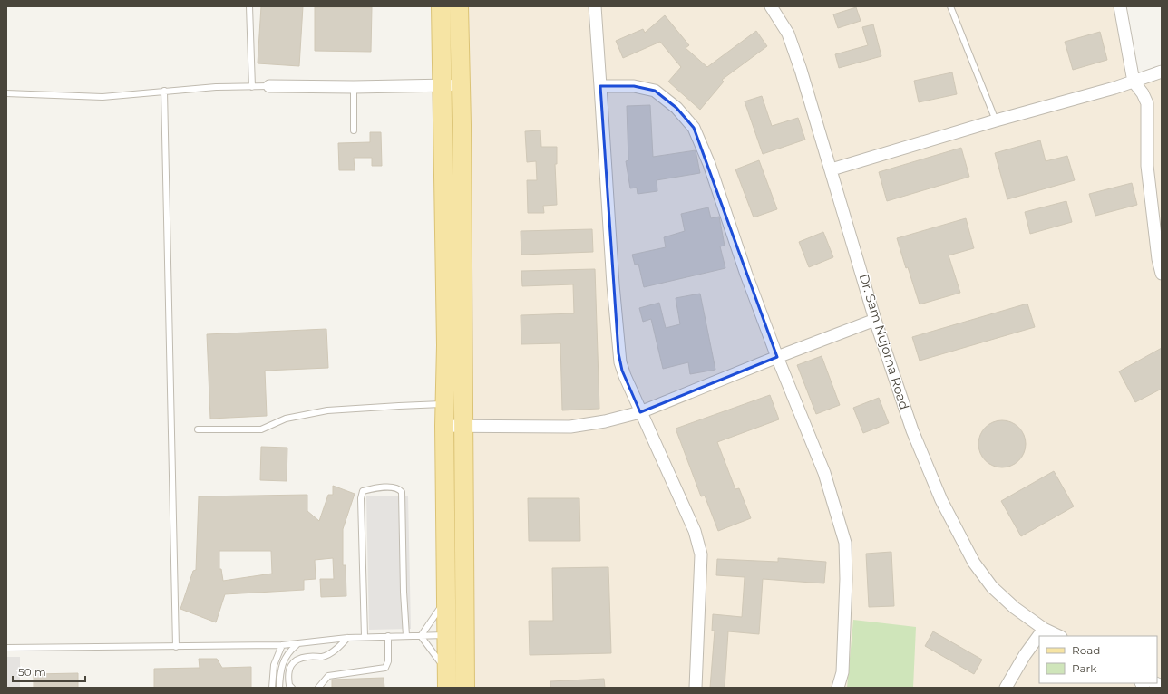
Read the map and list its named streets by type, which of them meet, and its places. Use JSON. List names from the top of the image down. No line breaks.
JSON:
{"streets":{"street":["Dr. Sam Nujoma Road"]},"legend":["Road","Park"],"scale_bar":"50 m"}
